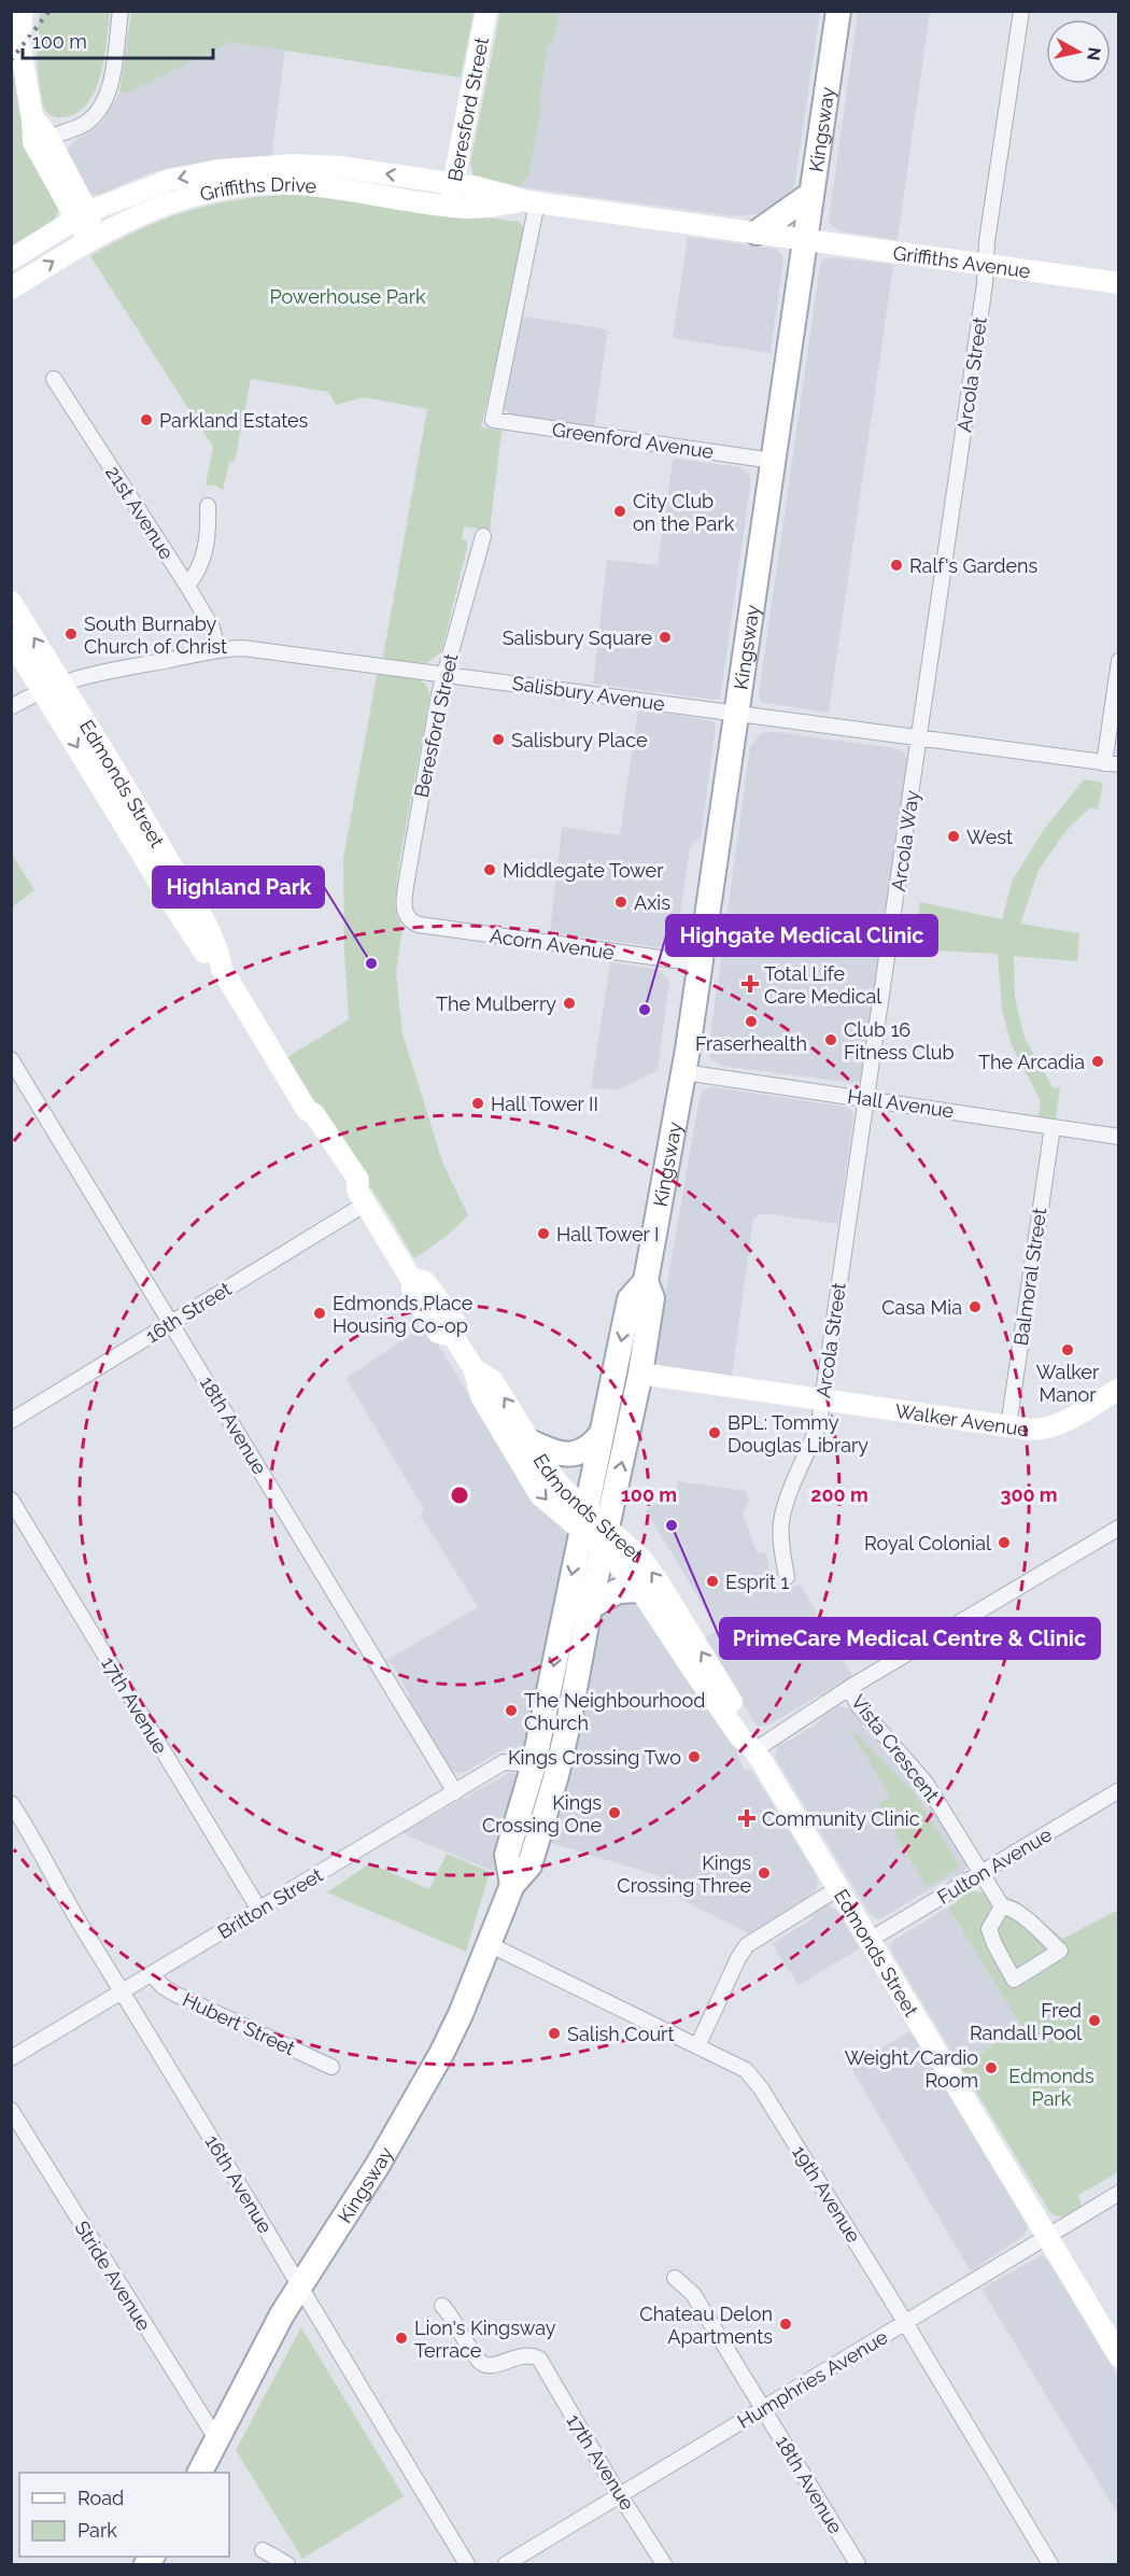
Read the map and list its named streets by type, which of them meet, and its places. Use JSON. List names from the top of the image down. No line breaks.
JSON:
{"streets":{"main road":["Kingsway"],"street":["Beresford Street","Griffiths Drive","Griffiths Avenue","Arcola Street","Greenford Avenue","21st Avenue","Salisbury Avenue","Edmonds Street","Arcola Way","Acorn Avenue","Hall Avenue","Balmoral Street","16th Street","Walker Avenue","18th Avenue","17th Avenue","Vista Crescent","Fulton Avenue","Britton Street","Hubert Street","16th Avenue","19th Avenue","Stride Avenue","Humphries Avenue"]},"crossings":[["Beresford Street","Griffiths Drive"],["Beresford Street","Salisbury Avenue"],["Beresford Street","Acorn Avenue"],["Kingsway","Griffiths Drive"],["Kingsway","Griffiths Avenue"],["Kingsway","Greenford Avenue"],["Kingsway","Salisbury Avenue"],["Kingsway","Edmonds Street"],["Kingsway","Acorn Avenue"],["Kingsway","Hall Avenue"],["Kingsway","Walker Avenue"],["Kingsway","Britton Street"],["Kingsway","16th Avenue"],["Kingsway","19th Avenue"],["Kingsway","Stride Avenue"],["Griffiths Drive","Griffiths Avenue"],["Griffiths Drive","Greenford Avenue"],["Griffiths Avenue","Arcola Street"],["Arcola Street","Salisbury Avenue"],["Arcola Street","Arcola Way"],["Arcola Street","Hall Avenue"],["Arcola Street","Walker Avenue"],["21st Avenue","Salisbury Avenue"],["Salisbury Avenue","Edmonds Street"],["Salisbury Avenue","Arcola Way"],["Edmonds Street","16th Street"],["Edmonds Street","Fulton Avenue"],["Edmonds Street","Humphries Avenue"],["Arcola Way","Hall Avenue"],["Hall Avenue","Balmoral Street"],["Balmoral Street","Walker Avenue"],["16th Street","18th Avenue"],["18th Avenue","Britton Street"],["18th Avenue","Humphries Avenue"],["17th Avenue","Britton Street"],["17th Avenue","Humphries Avenue"],["Vista Crescent","Fulton Avenue"],["Britton Street","Hubert Street"],["Britton Street","16th Avenue"],["19th Avenue","Humphries Avenue"]],"parks":["Powerhouse Park","Edmonds Park"],"places":{"other":["Parkland Estates","City Club on the Park","Ralf's Gardens","South Burnaby Church of Christ","Salisbury Square","Salisbury Place","West","Middlegate Tower","Axis","Highland Park","The Mulberry","Highgate Medical Clinic","Fraserhealth","Club 16 Fitness Club","The Arcadia","Hall Tower II","Hall Tower I","Casa Mia","Edmonds Place Housing Co-op","Walker Manor","BPL: Tommy Douglas Library","PrimeCare Medical Centre & Clinic","Royal Colonial","Esprit 1","The Neighbourhood Church","Kings Crossing Two","Kings Crossing One","Kings Crossing Three","Fred Randall Pool","Salish Court","Weight/Cardio Room","Chateau Delon Apartments","Lion's Kingsway Terrace"],"health":["Total Life Care Medical","Community Clinic"]},"legend":["Road","Park"],"scale_bar":"100 m","north":"right","rings":["100 m","200 m","300 m"]}
